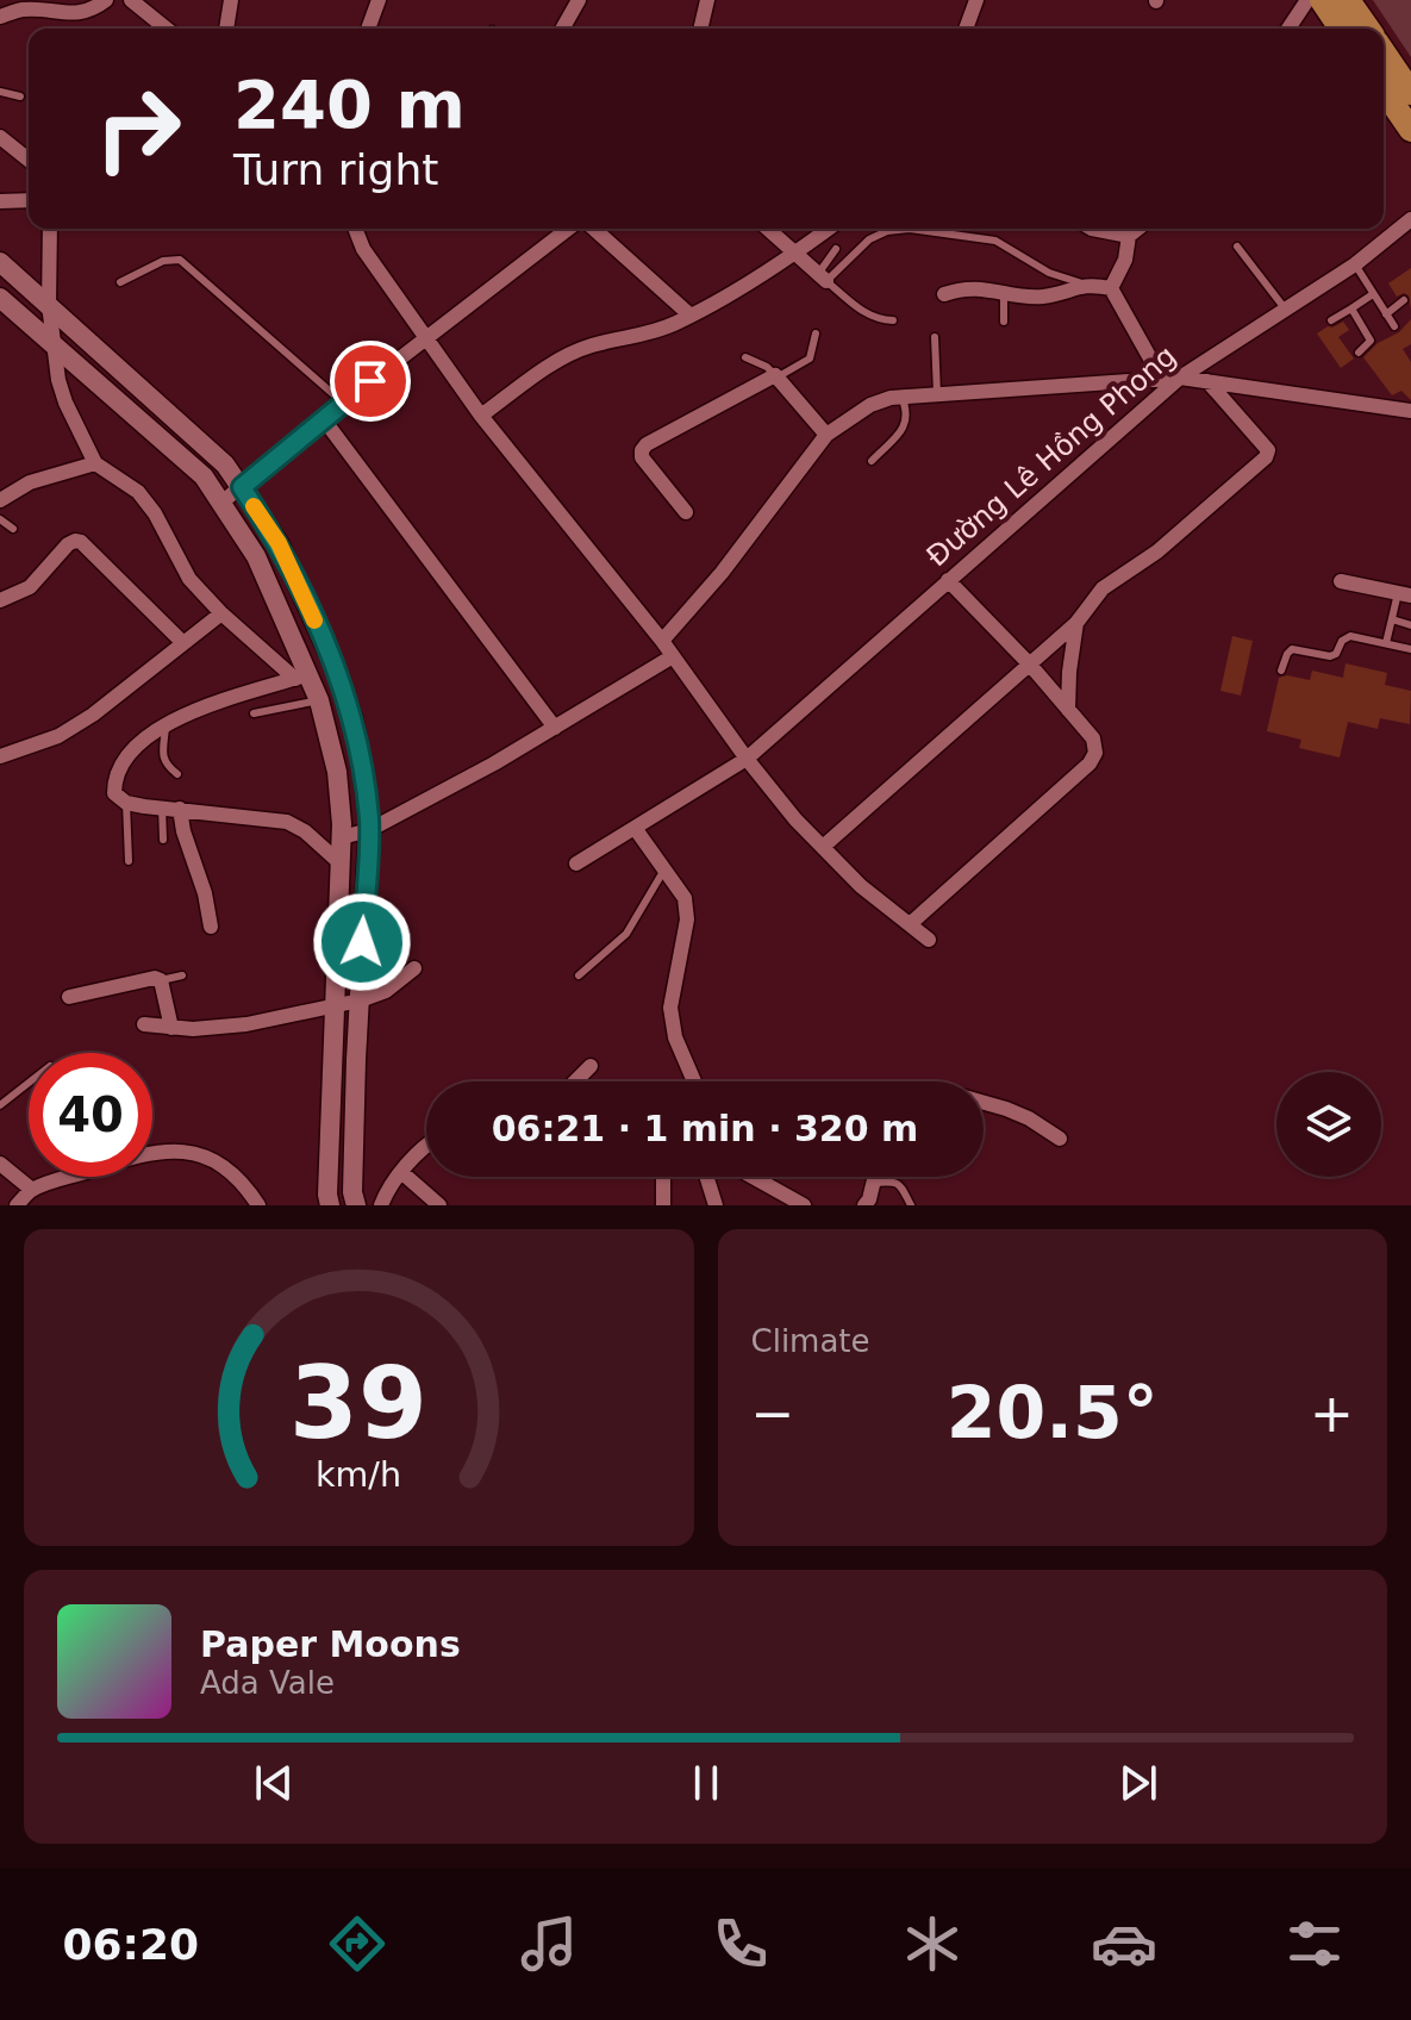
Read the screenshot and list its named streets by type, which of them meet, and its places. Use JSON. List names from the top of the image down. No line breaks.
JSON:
{"streets":{"street":["Đường Lê Hồng Phong"]},"page":{"turn":["240 m","Turn right"],"limit":"40","trip":"06:21 · 1 min · 320 m","tile":"Climate","heat":["−","20.5°","+"],"song":["Paper Moons","Ada Vale"],"tabs":"06:20","gauge":["39","km/h"]}}
